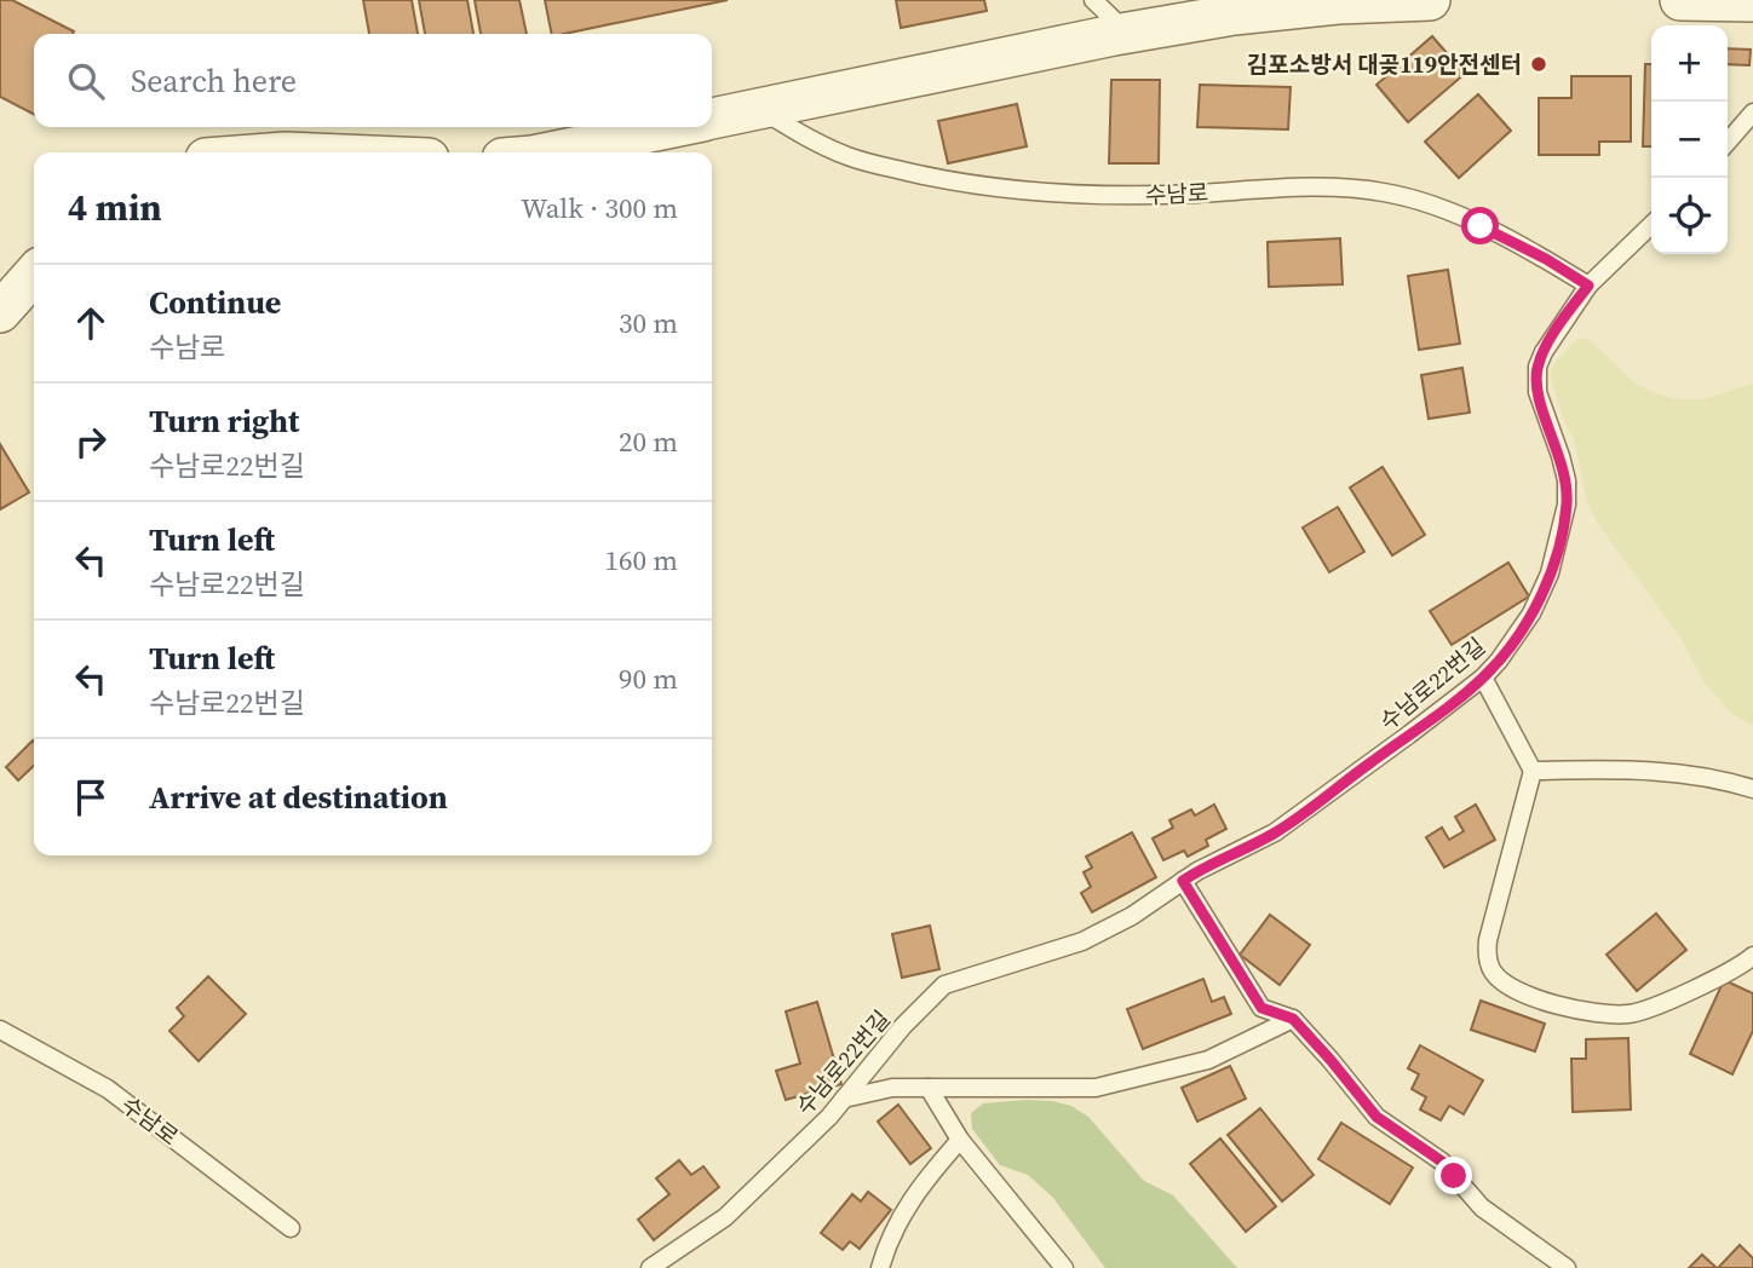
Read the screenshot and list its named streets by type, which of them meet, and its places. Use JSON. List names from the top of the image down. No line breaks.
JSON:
{"streets":{"lane":["수남로","수남로22번길"]},"crossings":[["수남로","수남로22번길"]],"places":["김포소방서 대곶119안전센터"],"page":{"map_buttons":["+","−"],"search":"Search here","heading":["4 min","Walk · 300 m"],"list":[["Continue","수남로","30 m"],["Turn right","수남로22번길","20 m"],["Turn left","수남로22번길","160 m"],["Turn left","수남로22번길","90 m"],"Arrive at destination"]}}
